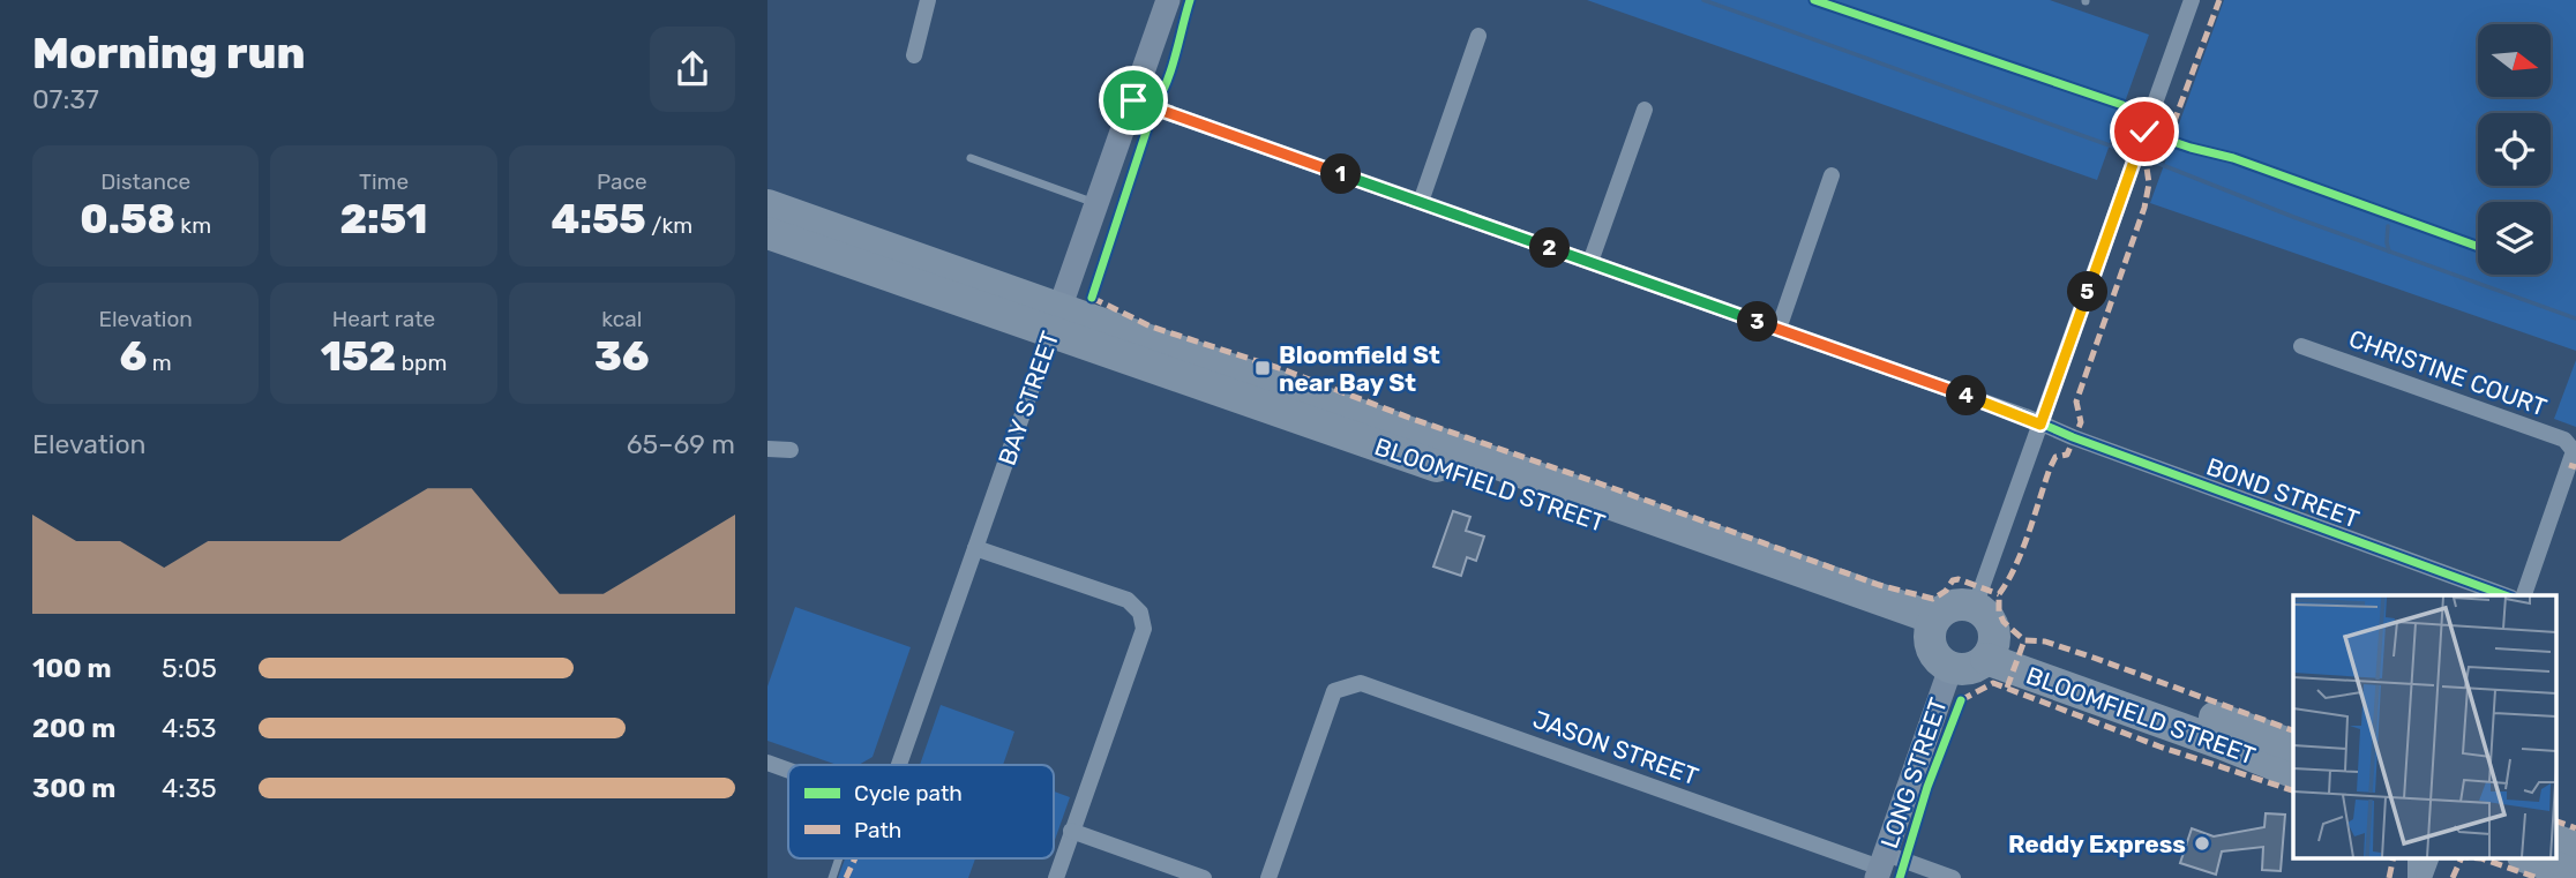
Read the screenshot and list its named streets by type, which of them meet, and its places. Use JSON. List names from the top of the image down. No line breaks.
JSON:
{"streets":{"highway":["BLOOMFIELD STREET"],"street":["CHRISTINE COURT","BAY STREET","BOND STREET","JASON STREET","LONG STREET"]},"crossings":[["BAY STREET","BLOOMFIELD STREET"],["BAY STREET","BOND STREET"],["BLOOMFIELD STREET","LONG STREET"],["JASON STREET","LONG STREET"]],"places":{"transit":["Bloomfield St near Bay St"],"other":["Reddy Express"]},"legend":["Cycle path","Path"],"north":"right","page":{"heading":["Morning run","07:37"],"stats":[["Distance","0.58 km"],["Time","2:51"],["Pace","4:55 /km"],["Elevation","6 m"],["Heart rate","152 bpm"],["kcal","36"]],"pins":["1","2","5","3","4"],"chart":["Elevation","65–69 m"],"list":[{"name":"100 m","note":"5:05"},{"name":"200 m","note":"4:53"},{"name":"300 m","note":"4:35"}]}}
